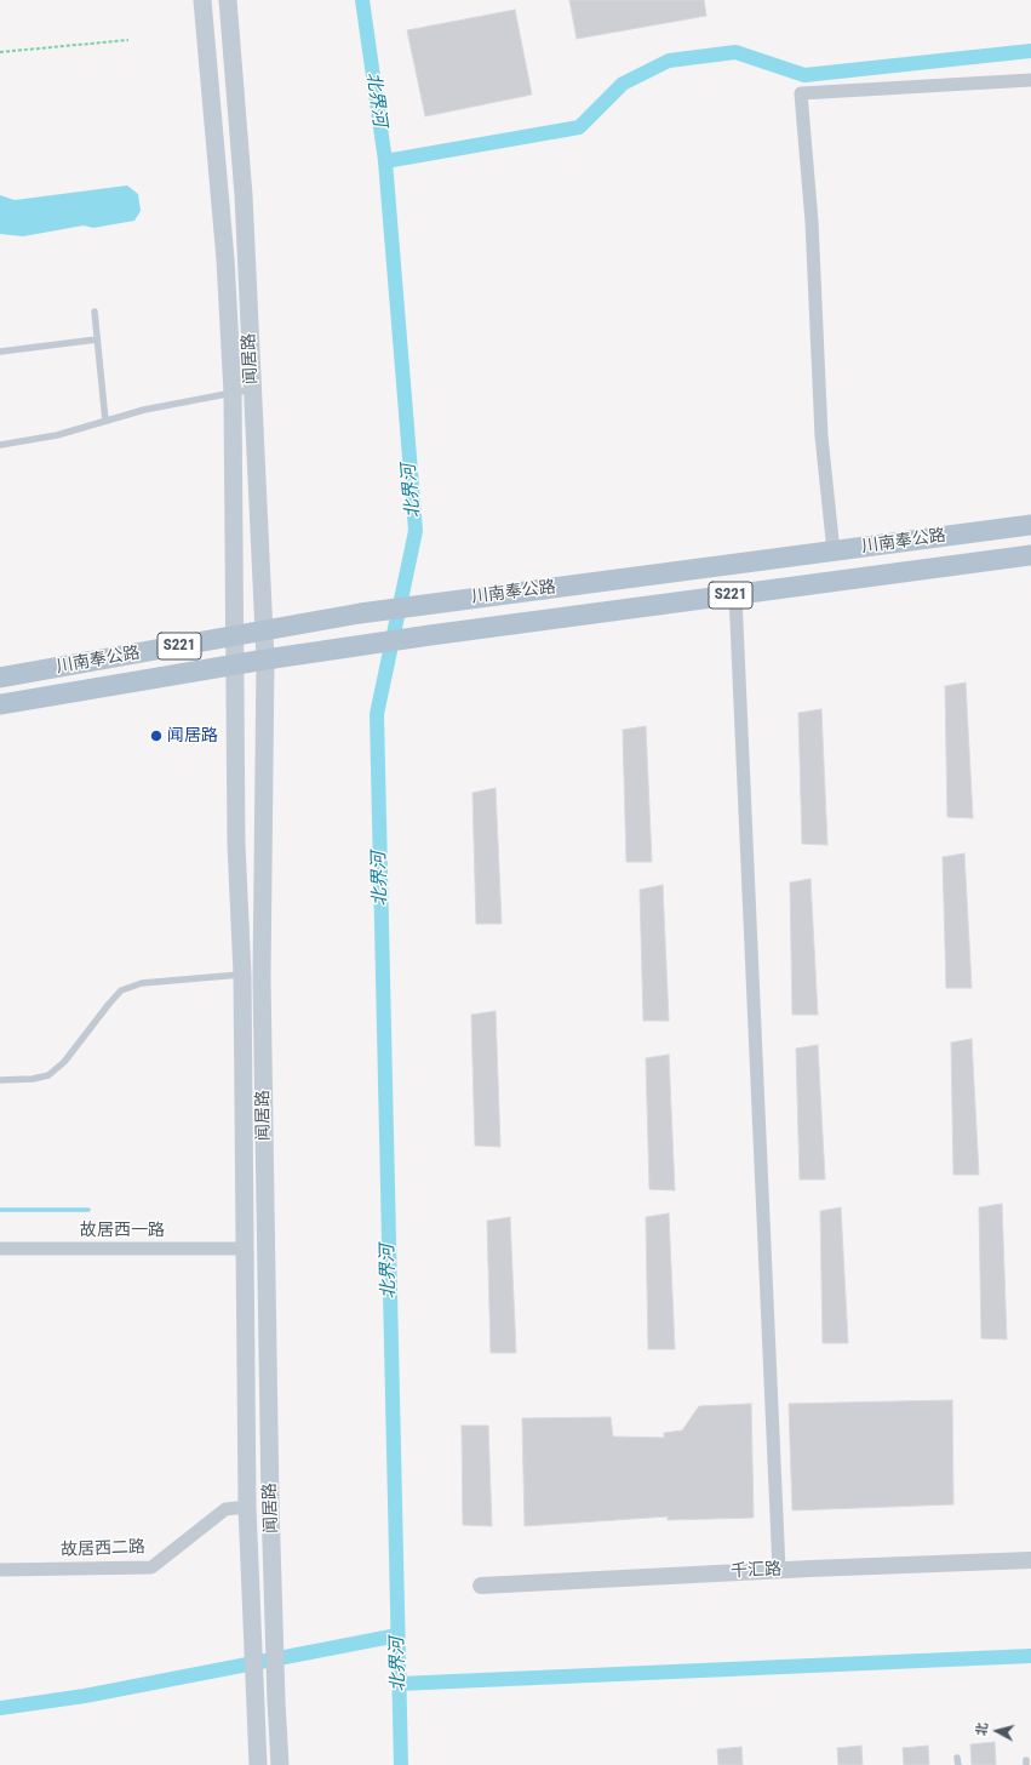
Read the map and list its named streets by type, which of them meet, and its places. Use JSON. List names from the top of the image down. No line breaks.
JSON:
{"streets":{"main road":["闻居路","川南奉公路","S221"],"street":["故居西一路","故居西二路","千汇路"]},"crossings":[["闻居路","川南奉公路"]],"water":["北界河"],"places":["闻居路"],"north":"left"}
